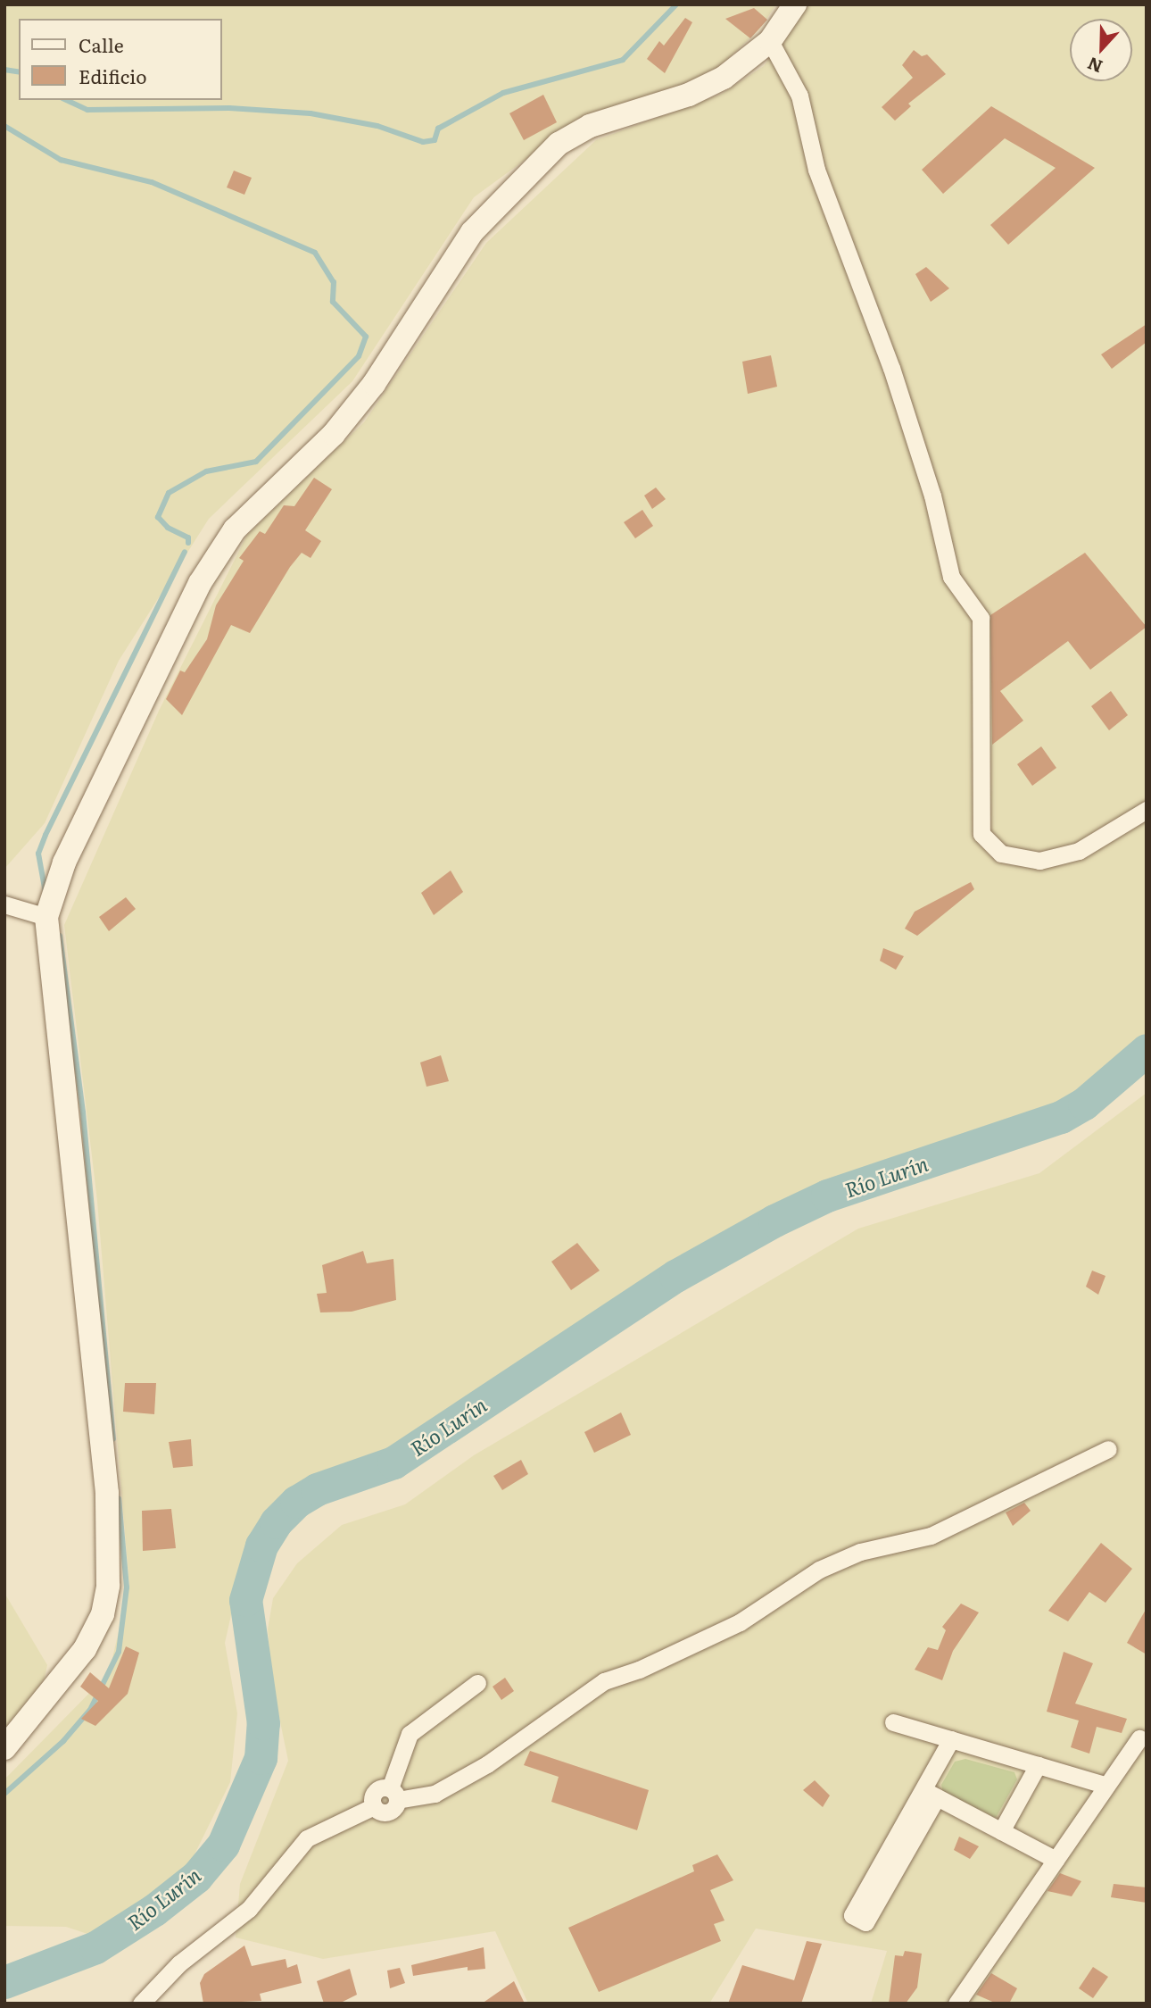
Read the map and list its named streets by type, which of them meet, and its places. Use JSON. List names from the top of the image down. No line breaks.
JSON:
{"water":["Río Lurín"],"legend":["Calle","Edificio"],"north":"bottom"}
